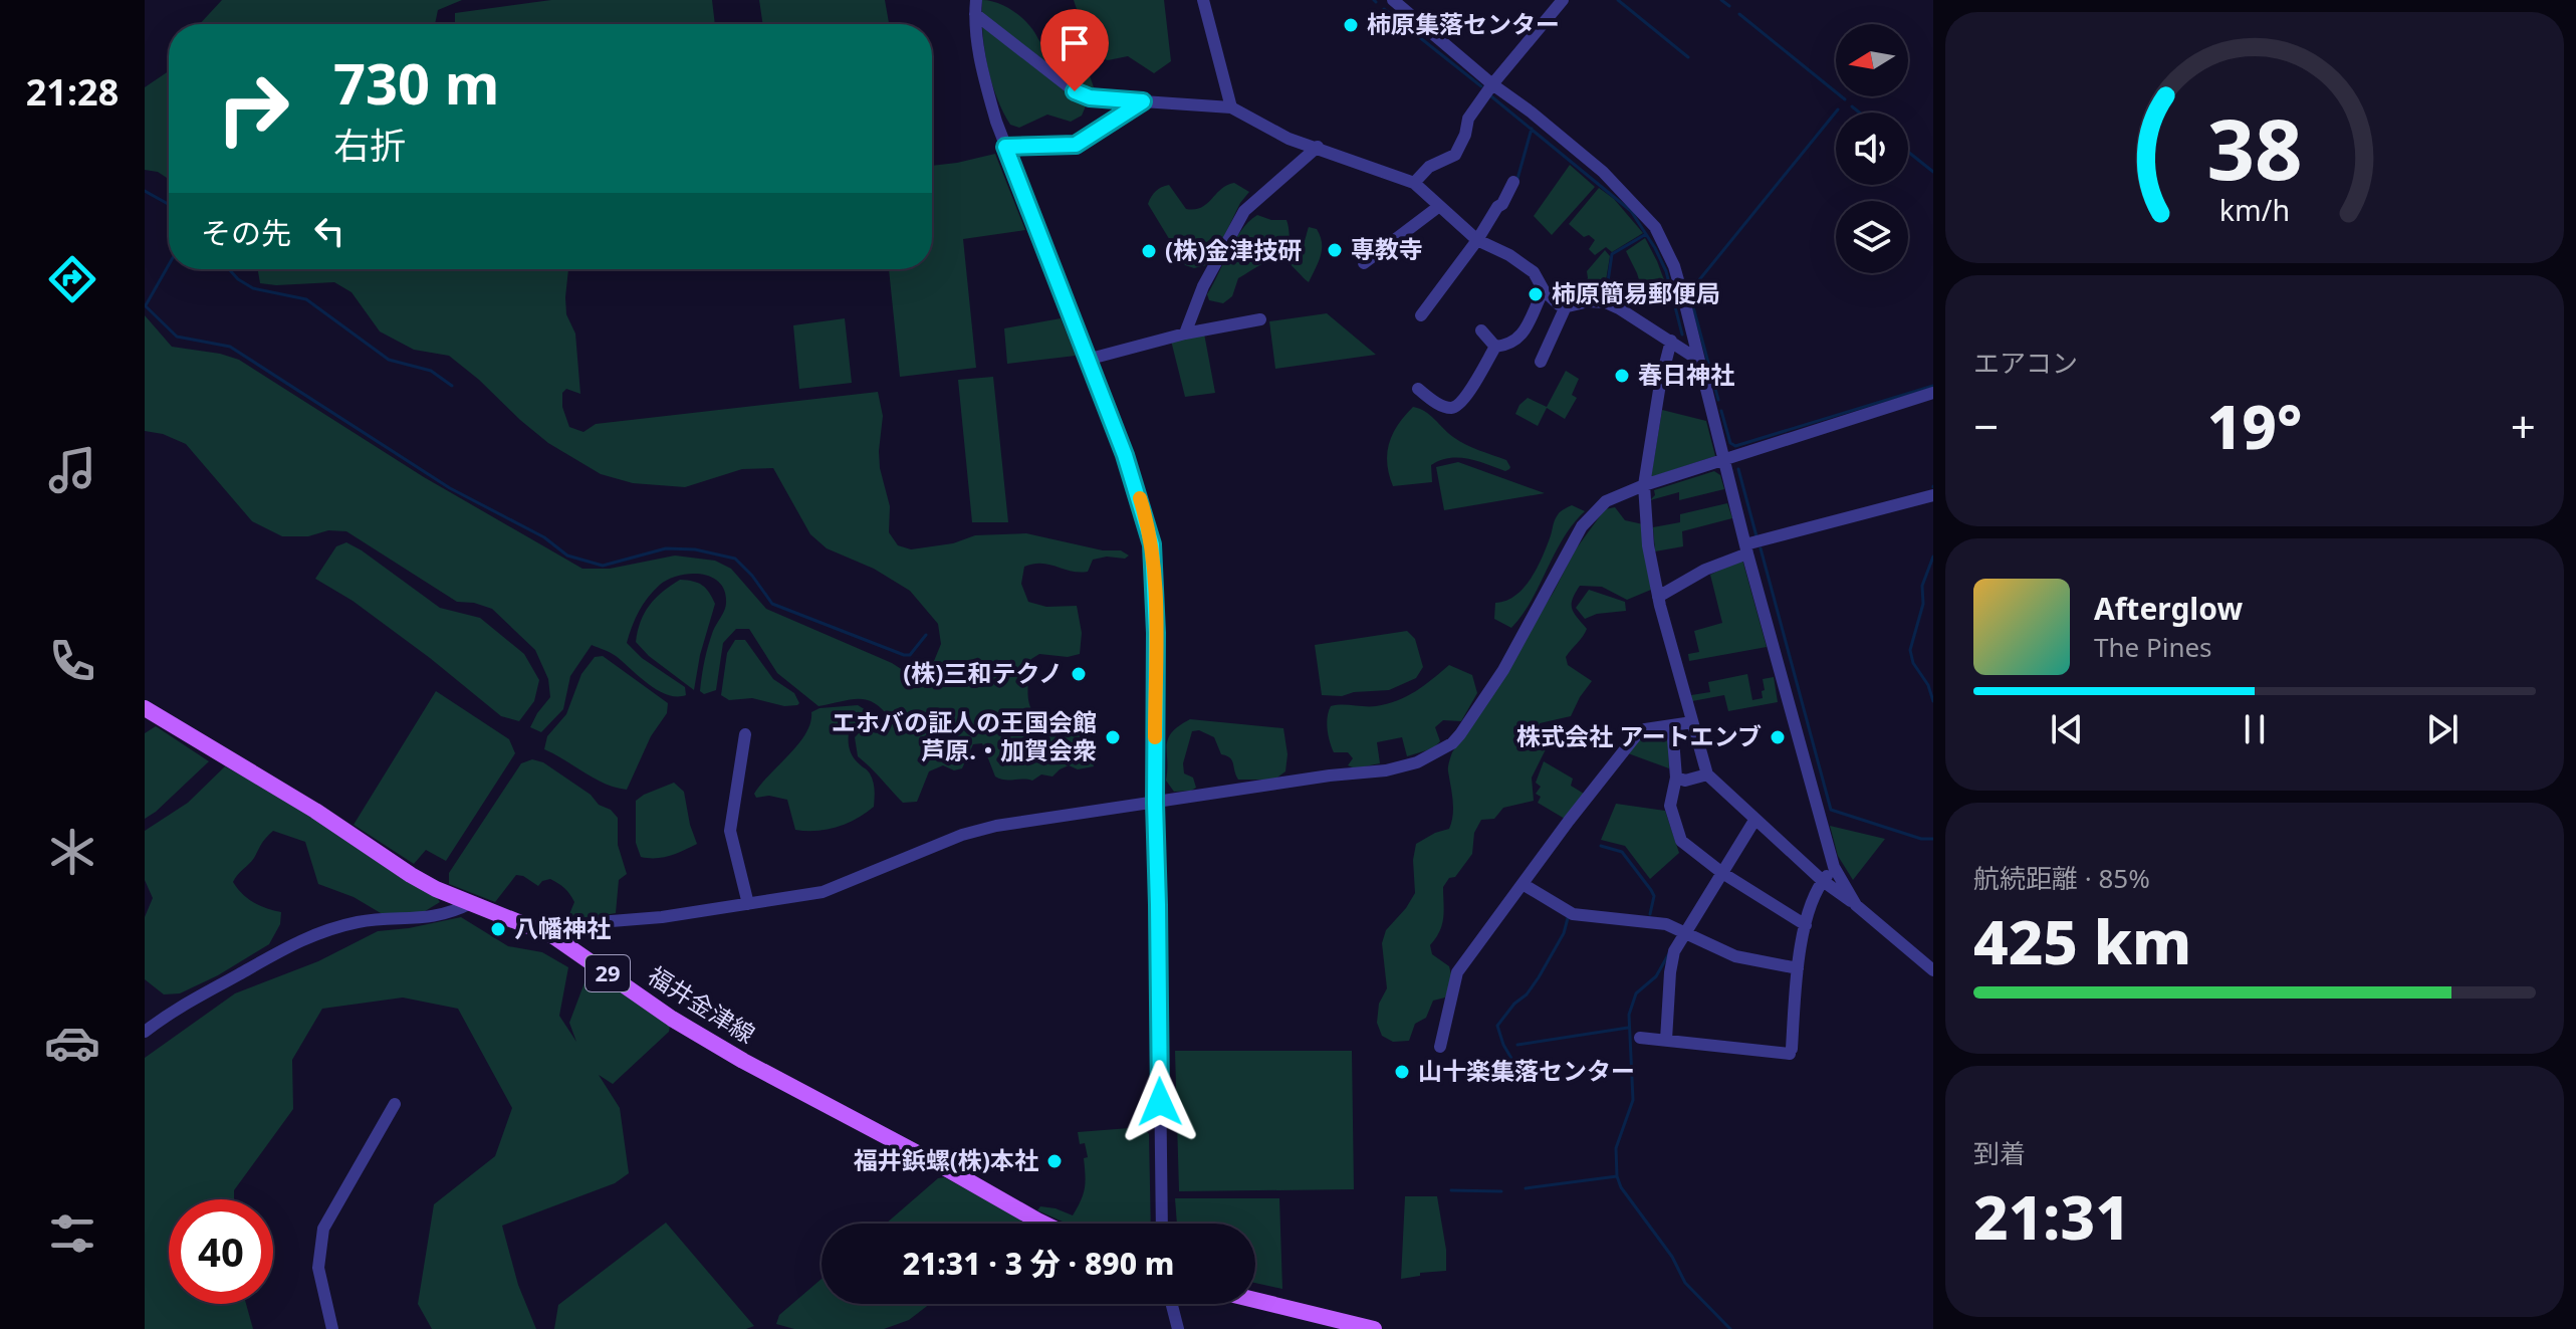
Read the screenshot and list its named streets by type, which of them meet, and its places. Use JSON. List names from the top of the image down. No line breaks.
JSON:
{"streets":{"main road":["29","福井金津線"]},"places":["柿原集落センター","専教寺","(株)金津技研","柿原簡易郵便局","春日神社","(株)三和テクノ","エホバの証人の王国会館 芦原.・加賀会衆","株式会社 アートエンブ","八幡神社","山十楽集落センター","福井鋲螺(株)本社"],"north":"left","page":{"tabs":"21:28","turn":["730 m","右折"],"then":"その先","tile":["エアコン",["航続距離 · 85%","425 km"],["到着","21:31"]],"heat":["−","19°","+"],"song":["Afterglow","The Pines"],"limit":"40","trip":"21:31 · 3 分 · 890 m","gauge":["38","km/h"]}}
